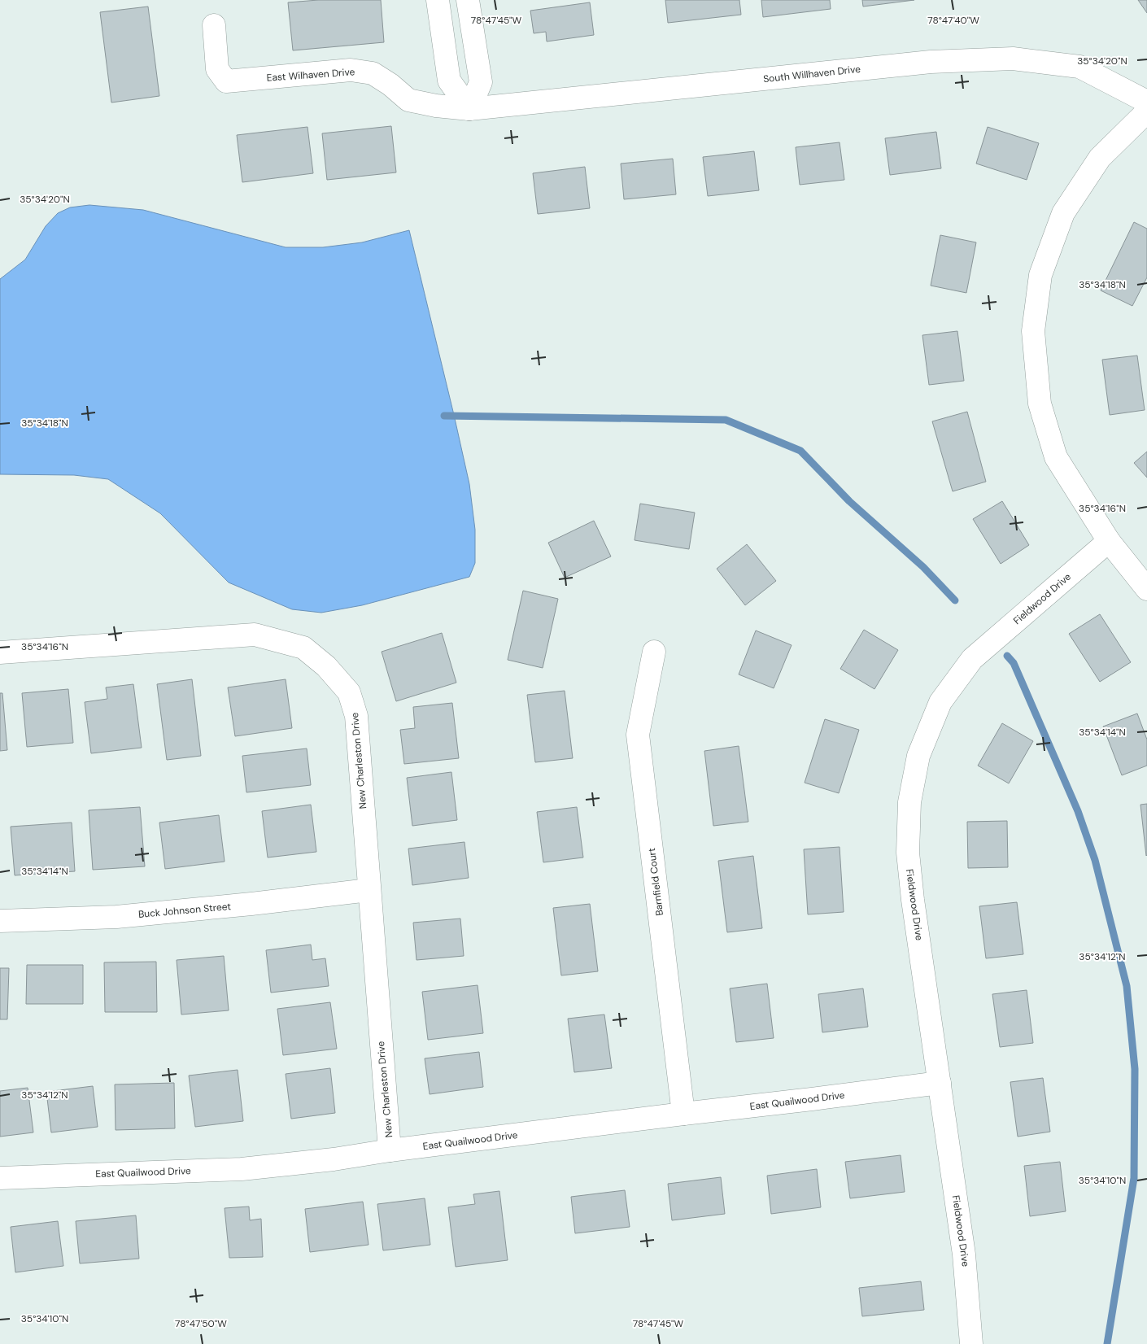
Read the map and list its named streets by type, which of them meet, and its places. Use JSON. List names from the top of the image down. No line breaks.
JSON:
{"streets":{"street":["South Willhaven Drive","East Wilhaven Drive","Fieldwood Drive","New Charleston Drive","Barnfield Court","Buck Johnson Street","East Quailwood Drive"]},"crossings":[["South Willhaven Drive","East Wilhaven Drive"],["Fieldwood Drive","East Quailwood Drive"],["New Charleston Drive","Buck Johnson Street"],["New Charleston Drive","East Quailwood Drive"],["Barnfield Court","East Quailwood Drive"]],"coordinates":["78°47'45\"W","78°47'40\"W","35°34'20\"N","35°34'18\"N","35°34'16\"N","35°34'14\"N","35°34'12\"N","35°34'10\"N","78°47'50\"W"]}
